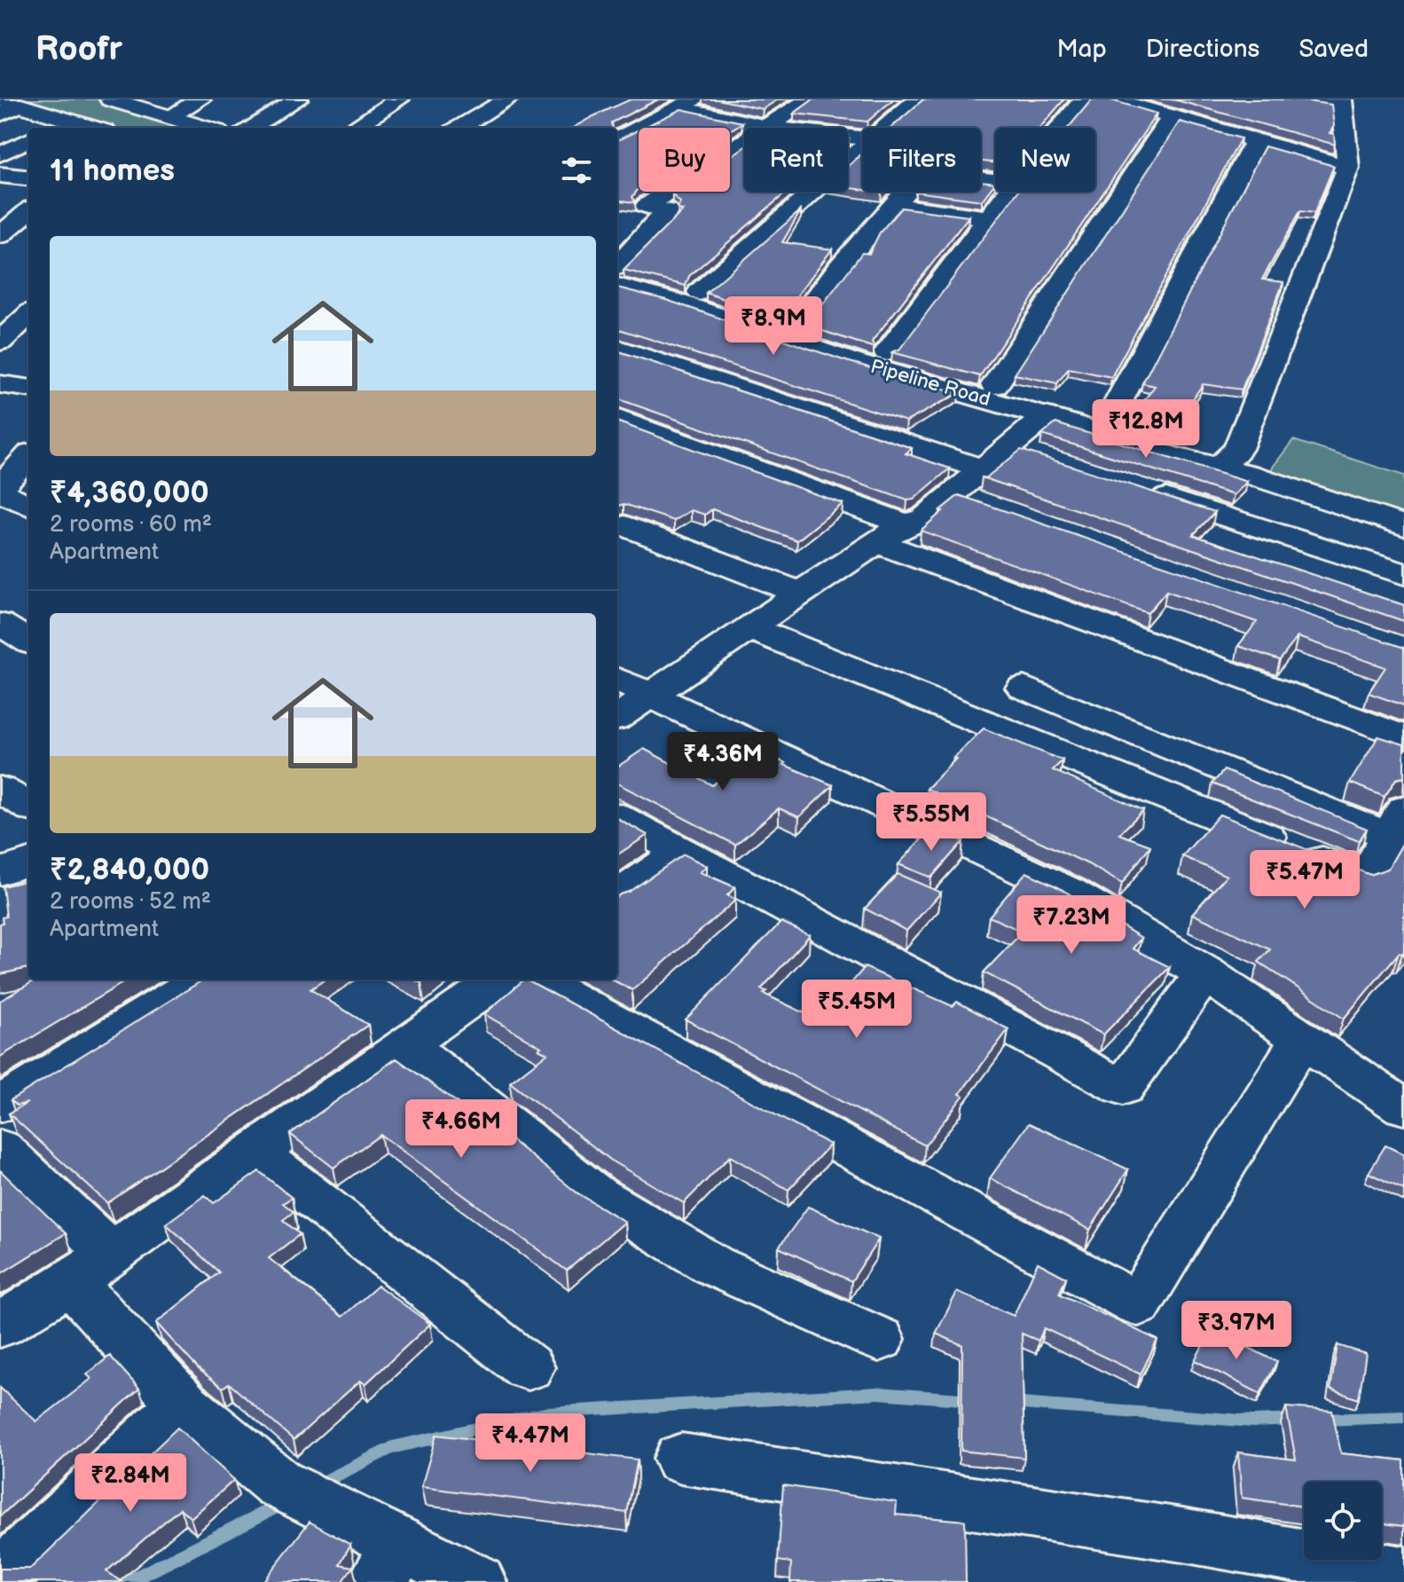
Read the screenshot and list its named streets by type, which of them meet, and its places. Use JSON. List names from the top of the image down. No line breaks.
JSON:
{"streets":{"street":["Pipeline Road"]},"page":{"header":"Roofr","nav":["Map","Directions","Saved"],"chip":["Buy","Rent","Filters","New"],"heading":"11 homes","list":[{"name":"₹4,360,000","note":"2 rooms · 60 m² · Apartment"},{"name":"₹2,840,000","note":"2 rooms · 52 m² · Apartment"}],"price":["₹8.9M","₹12.8M","₹4.36M","₹5.55M","₹5.47M","₹7.23M","₹5.45M","₹4.66M","₹3.97M","₹4.47M","₹2.84M"]}}
